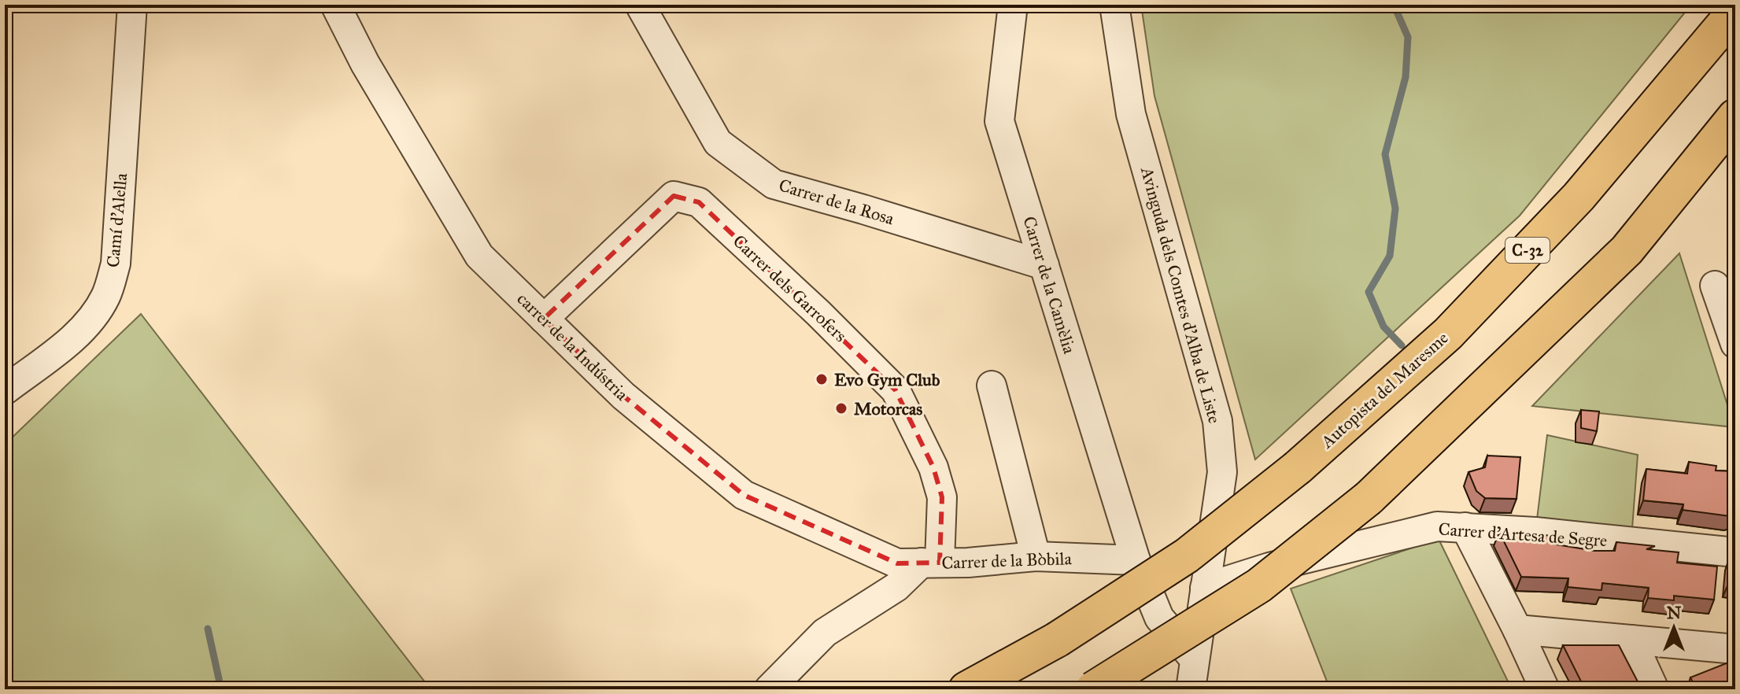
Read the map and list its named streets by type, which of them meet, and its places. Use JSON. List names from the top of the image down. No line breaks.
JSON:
{"streets":{"highway":["C-32","Autopista del Maresme"],"street":["Carrer de la Rosa","Camí d'Alella","Carrer de la Camèlia","Carrer dels Garrofers","Avinguda dels Comtes d'Alba de Liste","carrer de la Indústria","Carrer d'Artesa de Segre","Carrer de la Bòbila"]},"crossings":[["Carrer de la Rosa","Carrer de la Camèlia"],["Carrer de la Camèlia","Carrer de la Bòbila"],["Carrer dels Garrofers","carrer de la Indústria"],["Carrer dels Garrofers","Carrer de la Bòbila"],["Avinguda dels Comtes d'Alba de Liste","Carrer d'Artesa de Segre"],["carrer de la Indústria","Carrer de la Bòbila"]],"places":["Evo Gym Club","Motorcas"],"north":"top"}
